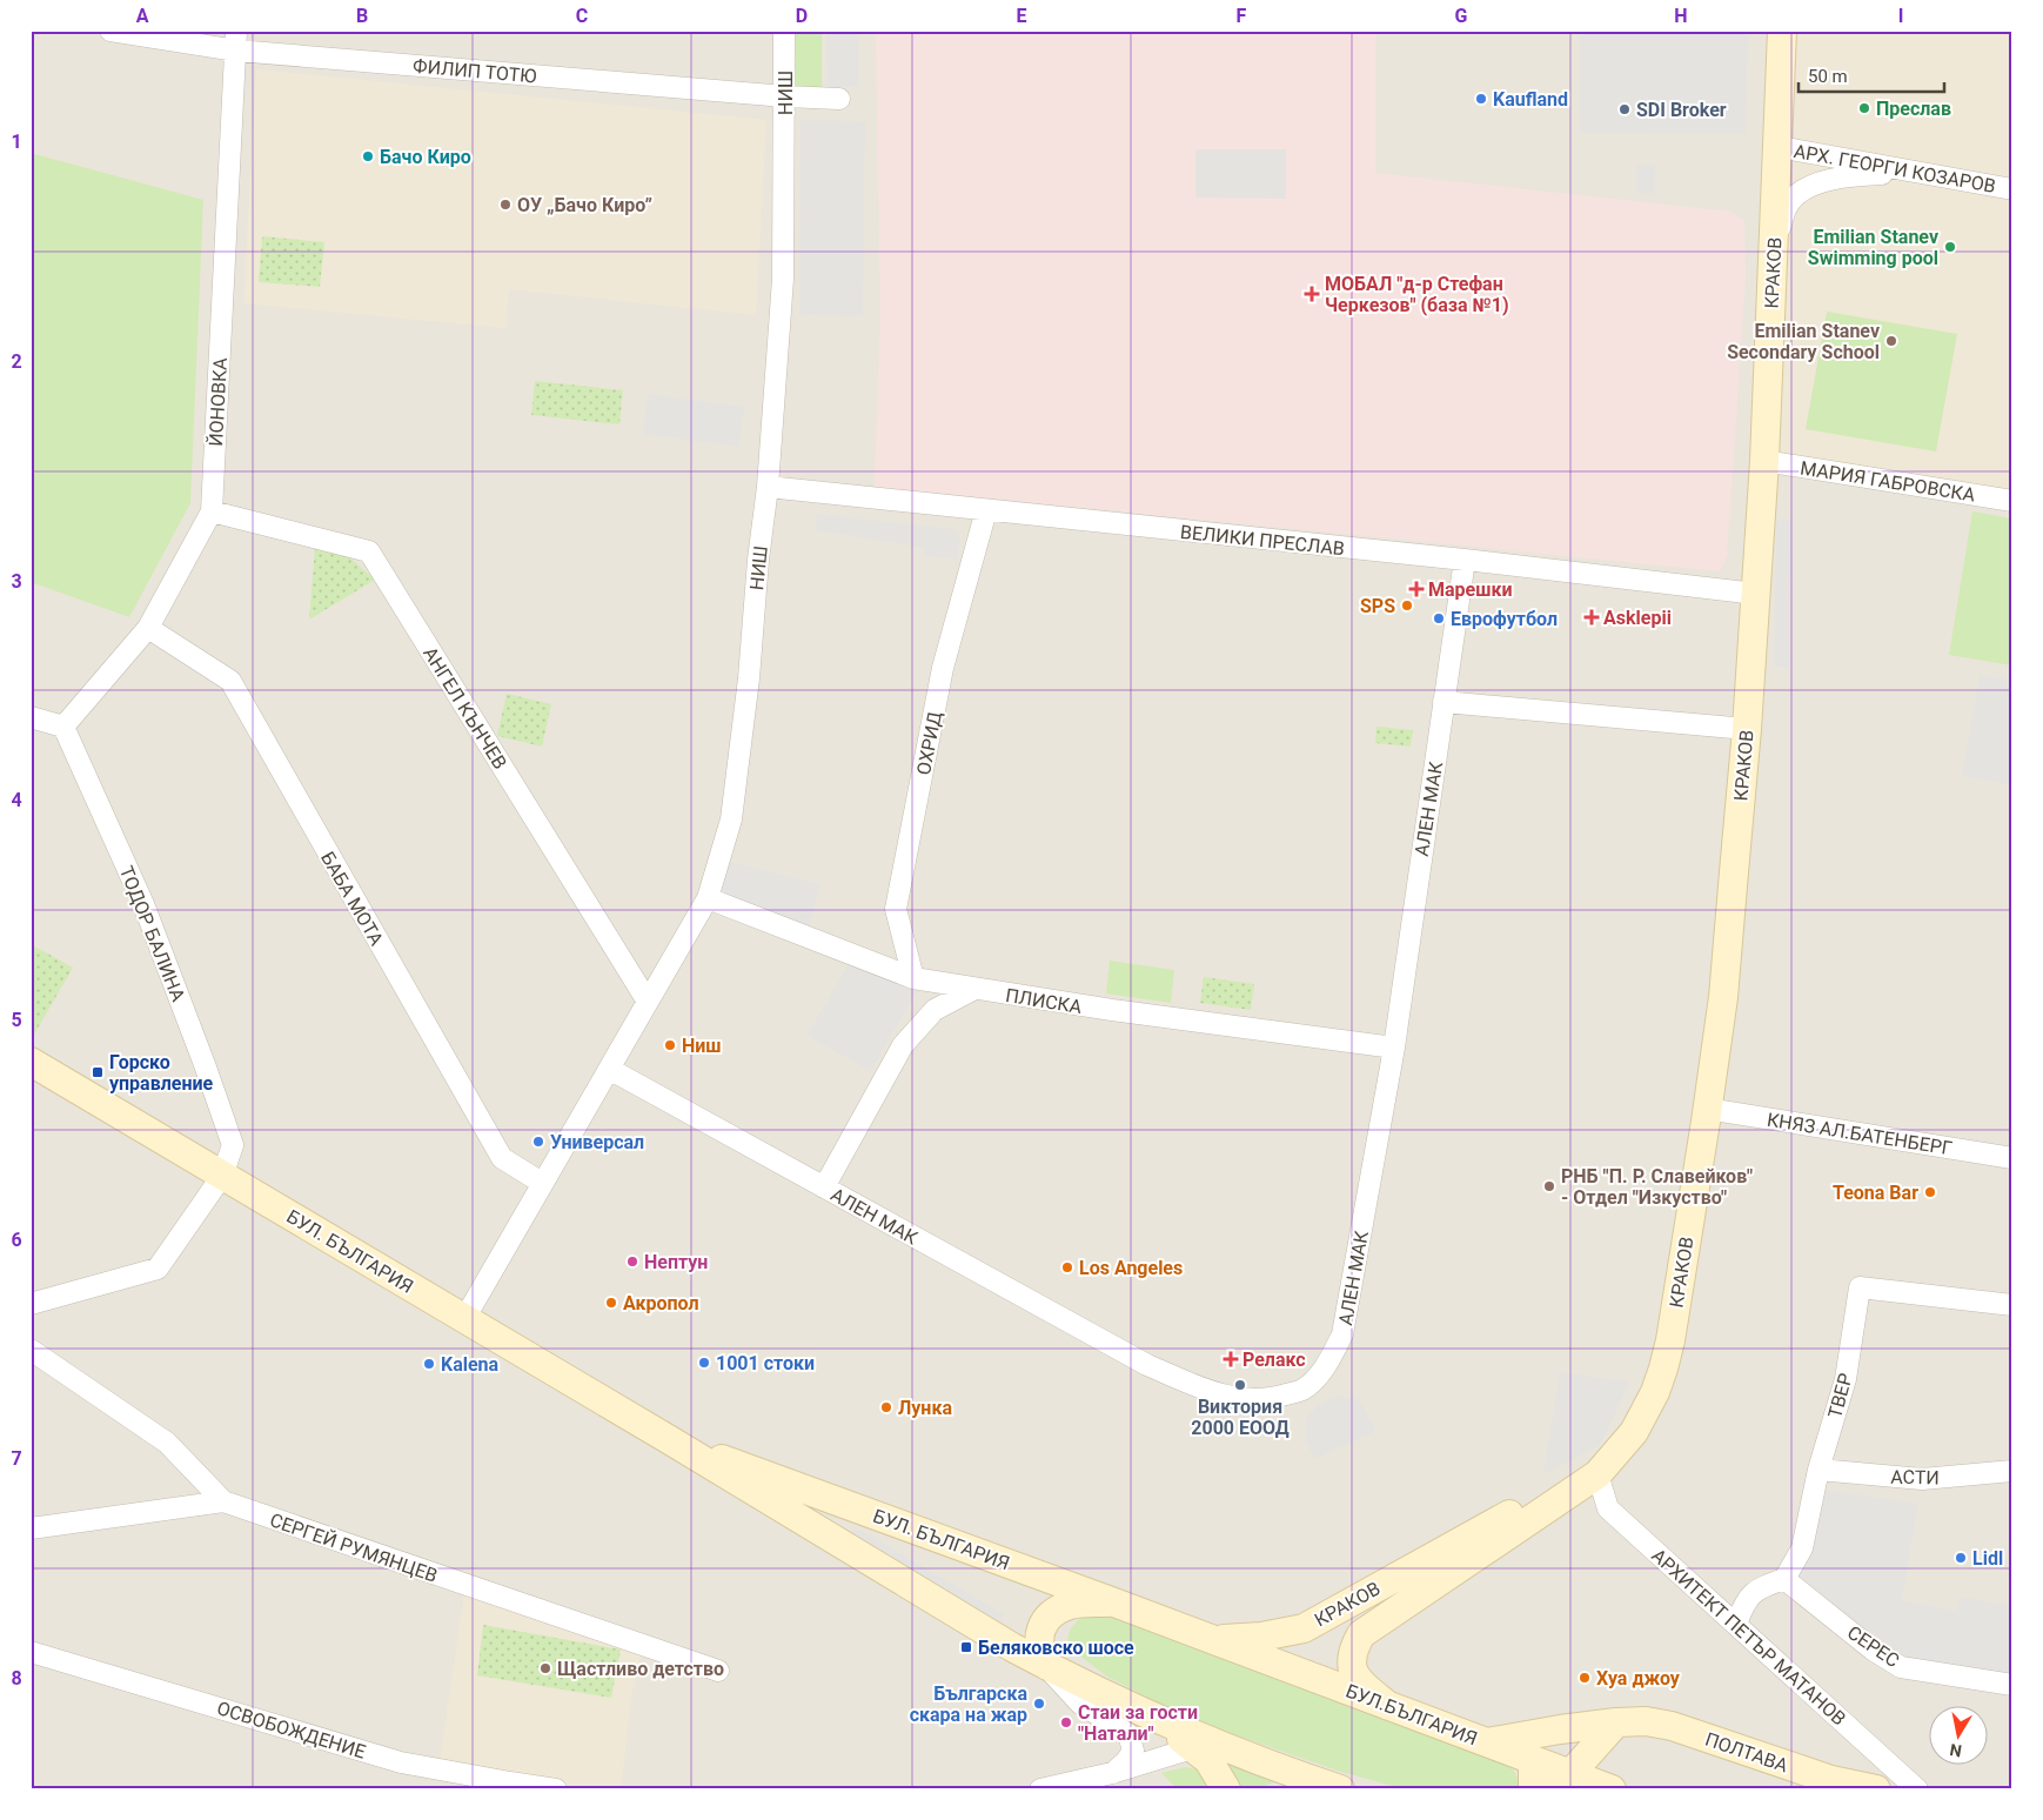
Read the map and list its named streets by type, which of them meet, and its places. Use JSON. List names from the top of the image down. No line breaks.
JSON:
{"streets":{"main road":["КРАКОВ","БУЛ. БЪЛГАРИЯ","БУЛ.БЪЛГАРИЯ","ПОЛТАВА"],"street":["ФИЛИП ТОТЮ","НИШ","АРХ. ГЕОРГИ КОЗАРОВ","ЙОНОВКА","МАРИЯ ГАБРОВСКА","ВЕЛИКИ ПРЕСЛАВ","АНГЕЛ КЪНЧЕВ","ОХРИД","АЛЕН МАК","БАБА МОТА","ТОДОР БАЛИНА","ПЛИСКА","КНЯЗ АЛ.БАТЕНБЕРГ","ТВЕР","АСТИ","СЕРГЕЙ РУМЯНЦЕВ","АРХИТЕКТ ПЕТЪР МАТАНОВ","СЕРЕС","ОСВОБОЖДЕНИЕ"]},"crossings":[["ФИЛИП ТОТЮ","НИШ"],["ФИЛИП ТОТЮ","ЙОНОВКА"],["НИШ","ВЕЛИКИ ПРЕСЛАВ"],["НИШ","АНГЕЛ КЪНЧЕВ"],["НИШ","АЛЕН МАК"],["НИШ","БАБА МОТА"],["НИШ","ПЛИСКА"],["НИШ","БУЛ. БЪЛГАРИЯ"],["АРХ. ГЕОРГИ КОЗАРОВ","КРАКОВ"],["КРАКОВ","МАРИЯ ГАБРОВСКА"],["КРАКОВ","ВЕЛИКИ ПРЕСЛАВ"],["КРАКОВ","КНЯЗ АЛ.БАТЕНБЕРГ"],["КРАКОВ","БУЛ. БЪЛГАРИЯ"],["КРАКОВ","АРХИТЕКТ ПЕТЪР МАТАНОВ"],["КРАКОВ","БУЛ.БЪЛГАРИЯ"],["ЙОНОВКА","АНГЕЛ КЪНЧЕВ"],["ЙОНОВКА","БАБА МОТА"],["ЙОНОВКА","ТОДОР БАЛИНА"],["ВЕЛИКИ ПРЕСЛАВ","ОХРИД"],["ВЕЛИКИ ПРЕСЛАВ","АЛЕН МАК"],["ОХРИД","ПЛИСКА"],["АЛЕН МАК","ПЛИСКА"],["ТОДОР БАЛИНА","БУЛ. БЪЛГАРИЯ"],["БУЛ. БЪЛГАРИЯ","БУЛ.БЪЛГАРИЯ"],["ТВЕР","АСТИ"],["ТВЕР","СЕРЕС"],["БУЛ.БЪЛГАРИЯ","ПОЛТАВА"]],"places":{"other":["Kaufland","Преслав","SDI Broker","Бачо Киро","ОУ „Бачо Киро”","Emilian Stanev Swimming pool","Emilian Stanev Secondary School","SPS","Еврофутбол","Ниш","Универсал","РНБ \"П. Р. Славейков\" - Отдел \"Изкуство\"","Teona Bar","Нептун","Los Angeles","Акропол","1001 стоки","Kalena","Виктория 2000 ЕООД","Лунка","Lidl","Щастливо детство","Хуа джоу","Българска скара на жар","Стаи за гости \"Натали\""],"health":["МОБАЛ \"д-р Стефан Черкезов\" (база №1)","Марешки","Asklepii","Релакс"],"transit":["Горско управление","Беляковско шосе"]},"scale_bar":"50 m","north":"bottom","grid":{"columns":["A","B","C","D","E","F","G","H","I"],"rows":["1","2","3","4","5","6","7","8"]}}
